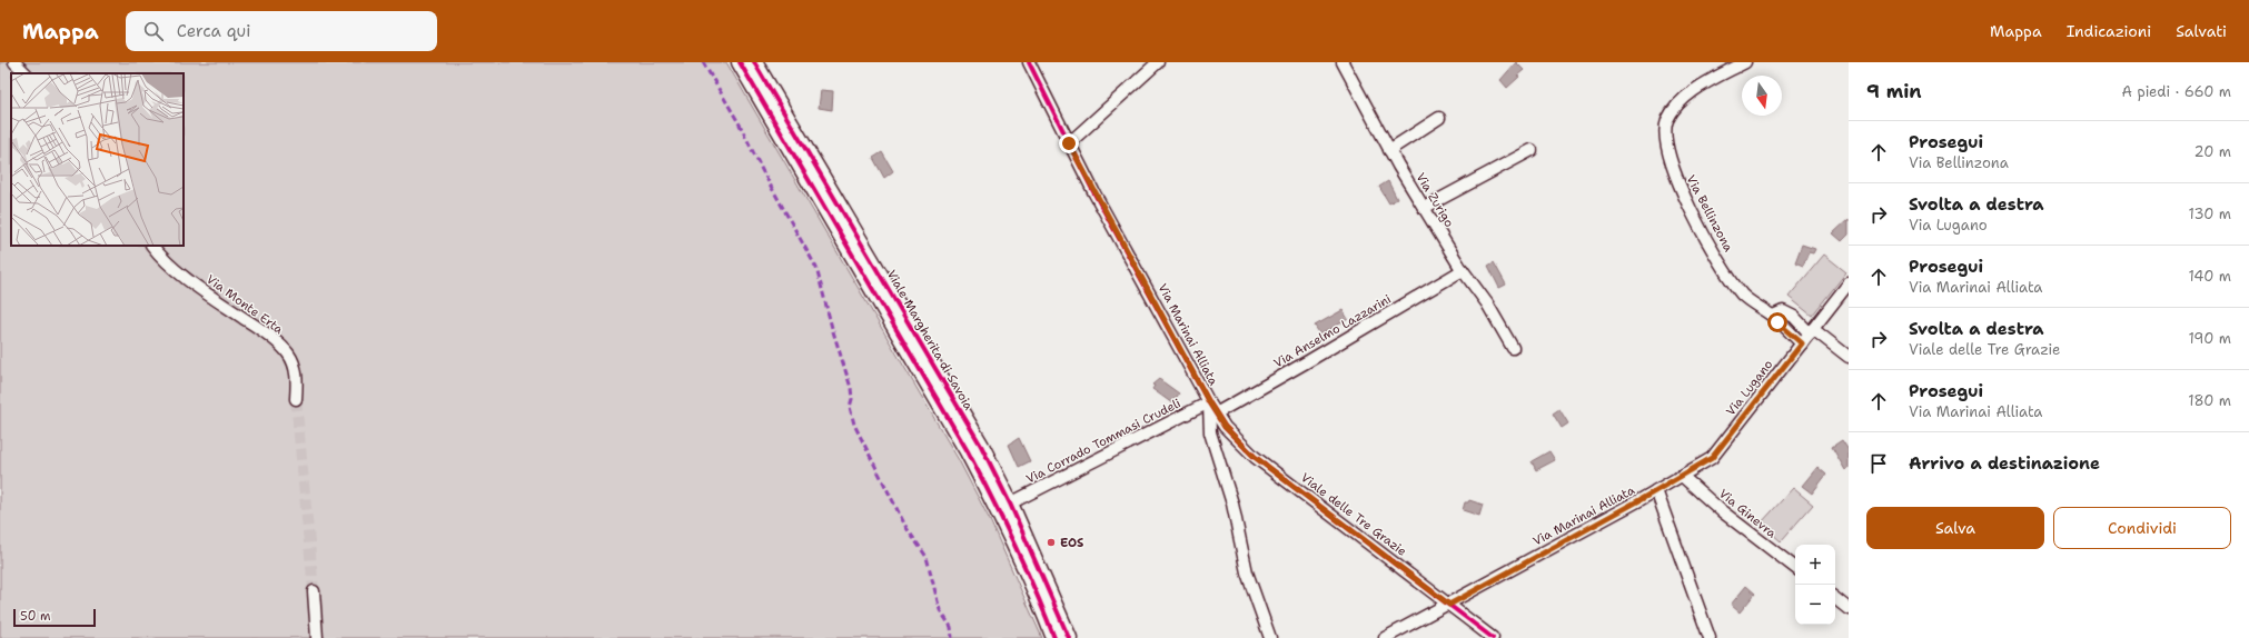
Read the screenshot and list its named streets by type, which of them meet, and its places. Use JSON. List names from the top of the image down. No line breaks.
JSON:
{"streets":{"street":["Via Zurigo","Via Bellinzona","Via Monte Erta","Via Anselmo Lazzarini","Via Marinai Alliata","Viale Margherita di Savoia","Via Lugano","Via Corrado Tommasi Crudeli","Via Ginevra","Viale delle Tre Grazie"]},"crossings":[["Via Zurigo","Via Anselmo Lazzarini"],["Via Bellinzona","Via Lugano"],["Via Anselmo Lazzarini","Viale delle Tre Grazie"],["Via Marinai Alliata","Via Lugano"],["Via Marinai Alliata","Via Corrado Tommasi Crudeli"],["Via Marinai Alliata","Viale delle Tre Grazie"],["Viale Margherita di Savoia","Via Corrado Tommasi Crudeli"],["Via Lugano","Via Ginevra"],["Via Corrado Tommasi Crudeli","Viale delle Tre Grazie"]],"places":["EOS"],"scale_bar":"50 m","north":"bottom","page":{"header":"Mappa","search":"Cerca qui","nav":["Mappa","Indicazioni","Salvati"],"heading":["9 min","A piedi · 660 m"],"list":[["Prosegui","Via Bellinzona","20 m"],["Svolta a destra","Via Lugano","130 m"],["Prosegui","Via Marinai Alliata","140 m"],["Svolta a destra","Viale delle Tre Grazie","190 m"],["Prosegui","Via Marinai Alliata","180 m"],"Arrivo a destinazione"],"buttons":["Salva","Condividi"],"map_buttons":["+","−"],"scale":"50 m"}}
